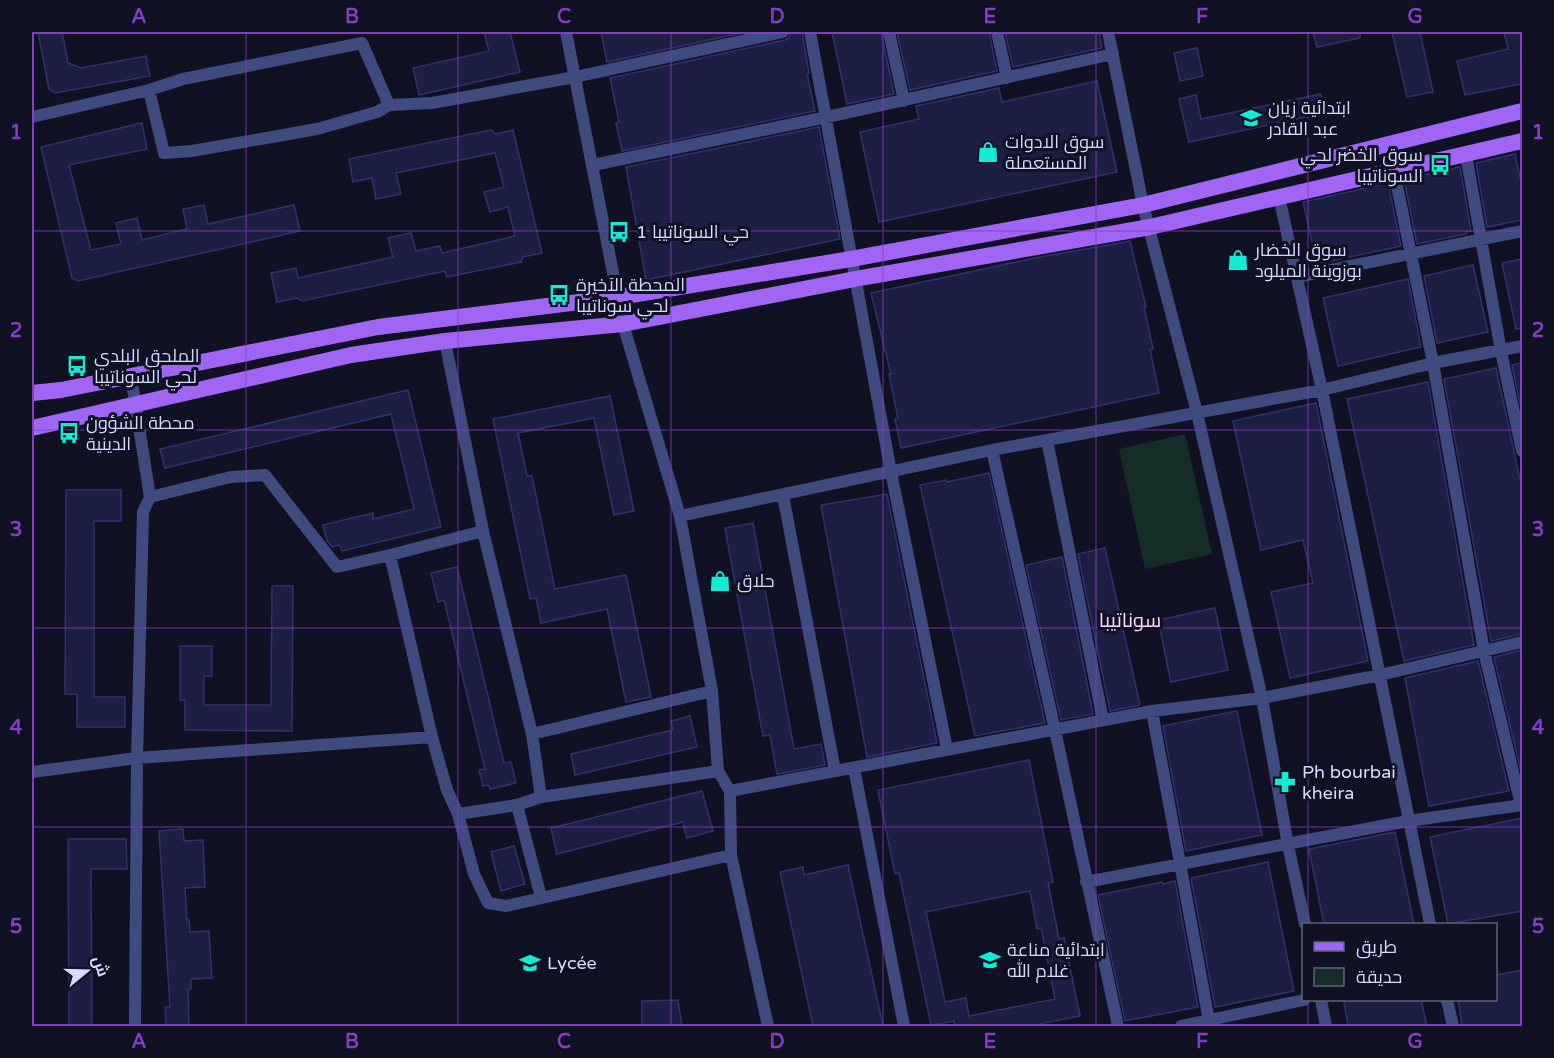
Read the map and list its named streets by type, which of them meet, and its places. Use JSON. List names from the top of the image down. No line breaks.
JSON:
{"districts":["سوناتيبا"],"places":{"school or university":["ابتدائية زيان عبد القادر","ابتدائية مناعة غلام الله","Lycée"],"shop":["سوق الادوات المستعملة","سوق الخضار بوزوينة الميلود","حلاق"],"bus stop":["سوق الخضر لحي السوناتيبا","حي السوناتيبا 1","المحطة الآخيرة لحي سوناتيبا","الملحق البلدي لحي السوناتيبا","محطة الشؤون الدينية"],"pharmacy":["Ph bourbai kheira"]},"legend":["طريق","حديقة"],"north":"right","grid":{"columns":["A","B","C","D","E","F","G"],"rows":["1","2","3","4","5"]}}
